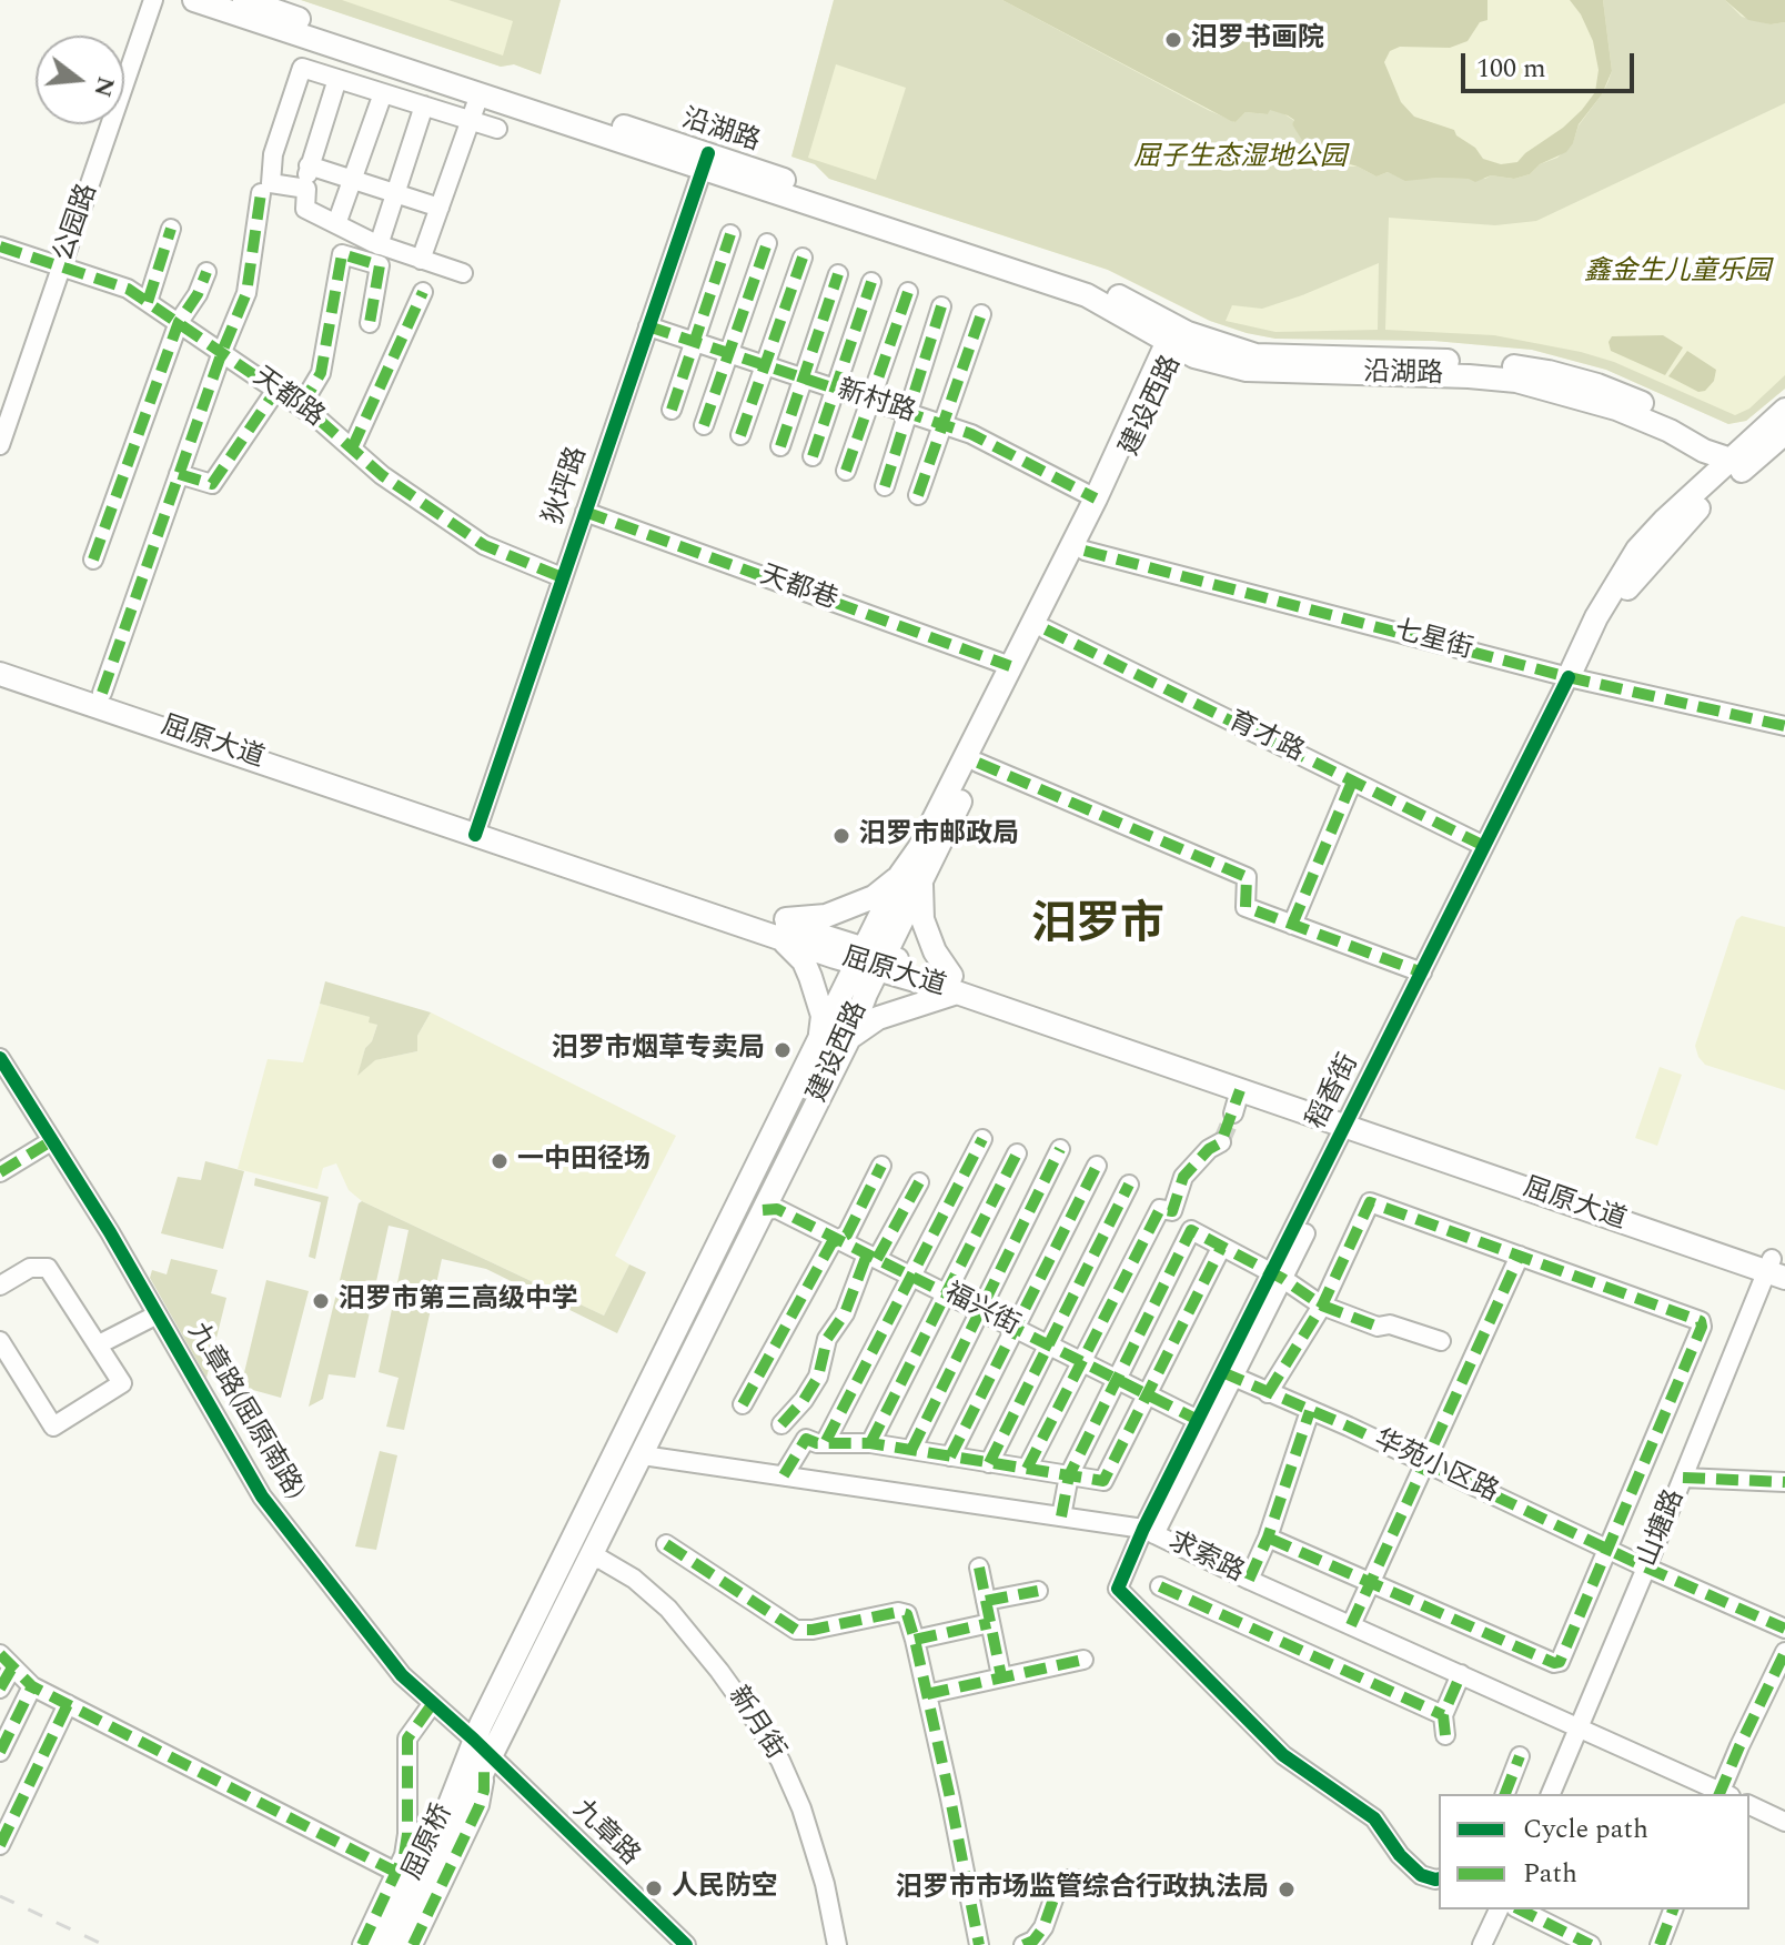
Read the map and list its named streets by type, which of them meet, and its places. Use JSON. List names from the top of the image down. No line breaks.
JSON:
{"streets":{"main road":["沿湖路","建设西路","屈原大道","屈原桥"],"street":["公园路","天都路","新村路","狄坪路","天都巷","七星街","育才路","稻香街","福兴街","九章路(屈原南路)","华苑小区路","山塘路","求索路","新月街","九章路"]},"crossings":[["沿湖路","建设西路"],["沿湖路","狄坪路"],["公园路","天都路"],["天都路","狄坪路"],["新村路","建设西路"],["新村路","狄坪路"],["建设西路","天都巷"],["建设西路","七星街"],["建设西路","育才路"],["建设西路","屈原大道"],["建设西路","福兴街"],["建设西路","九章路(屈原南路)"],["建设西路","求索路"],["建设西路","新月街"],["建设西路","九章路"],["建设西路","屈原桥"],["狄坪路","天都巷"],["狄坪路","屈原大道"],["七星街","稻香街"],["育才路","稻香街"],["屈原大道","稻香街"],["屈原大道","山塘路"],["稻香街","福兴街"],["稻香街","华苑小区路"],["稻香街","求索路"],["九章路(屈原南路)","九章路"],["九章路(屈原南路)","屈原桥"],["华苑小区路","山塘路"],["山塘路","求索路"],["九章路","屈原桥"]],"districts":["汨罗市"],"parks":["屈子生态湿地公园","鑫金生儿童乐园"],"places":["汨罗书画院","汨罗市邮政局","汨罗市烟草专卖局","一中田径场","汨罗市第三高级中学","人民防空","汨罗市市场监管综合行政执法局"],"legend":["Cycle path","Path"],"scale_bar":"100 m","north":"right"}
